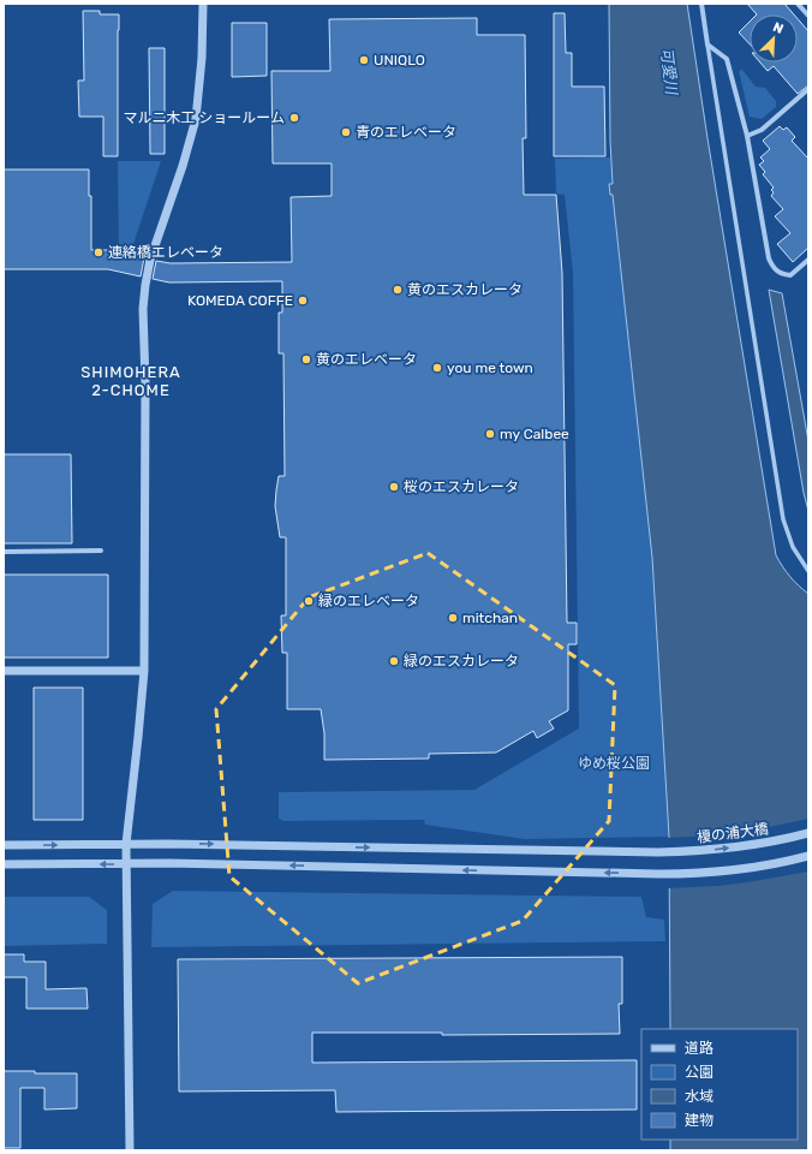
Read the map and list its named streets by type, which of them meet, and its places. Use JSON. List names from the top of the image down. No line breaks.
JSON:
{"streets":{"street":["榎の浦大橋"]},"districts":["SHIMOHERA 2-CHOME"],"water":["可愛川"],"parks":["ゆめ桜公園"],"places":["UNIQLO","マルニ木工 ショールーム","青のエレベータ","連絡橋エレベータ","黄のエスカレータ","KOMEDA COFFE","黄のエレベータ","you me town","my Calbee","桜のエスカレータ","緑のエレベータ","mitchan","緑のエスカレータ"],"legend":["道路","公園","水域","建物"],"north":"top right"}
